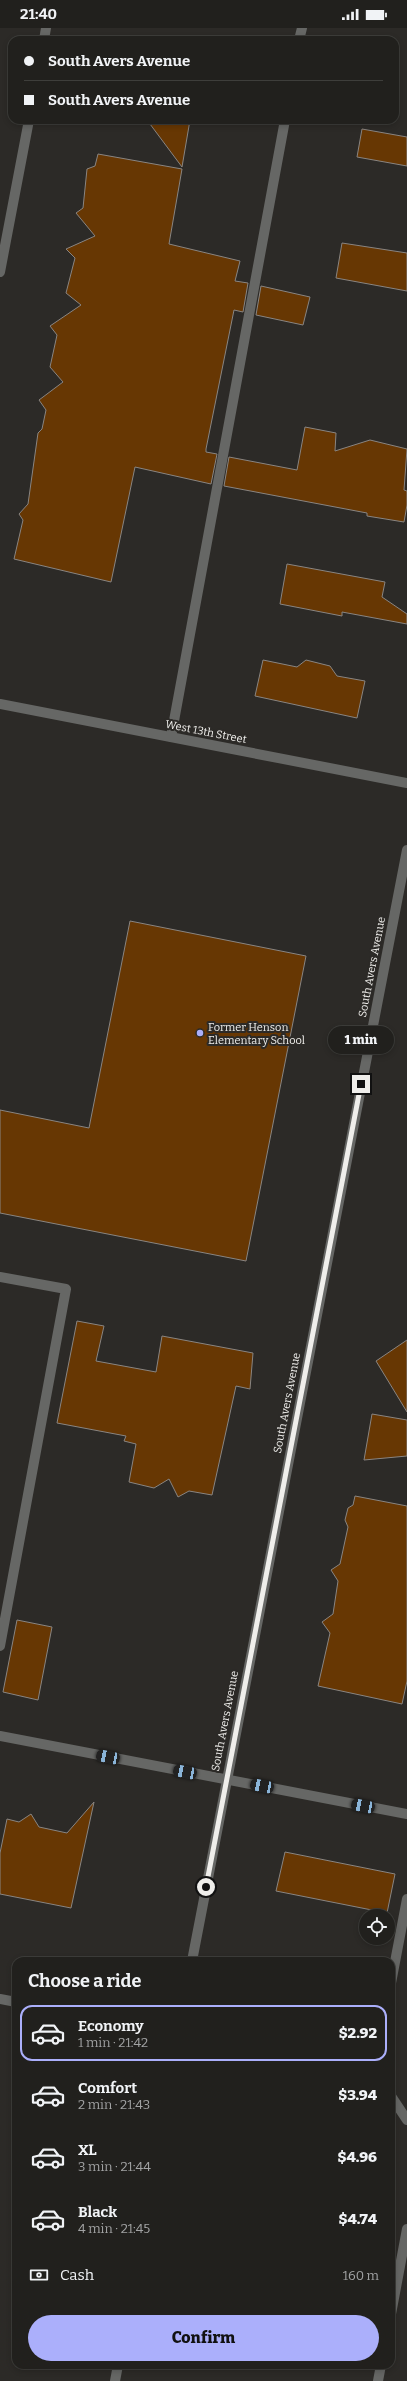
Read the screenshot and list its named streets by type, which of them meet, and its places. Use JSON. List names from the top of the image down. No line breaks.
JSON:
{"streets":{"street":["West 13th Street","South Avers Avenue"]},"places":["Former Henson Elementary School"],"page":{"status":"21:40","banner":["South Avers Avenue","South Avers Avenue"],"bubble":"1 min","heading":"Choose a ride","list":[{"name":"Economy","note":"1 min · 21:42","value":"$2.92"},{"name":"Comfort","note":"2 min · 21:43","value":"$3.94"},{"name":"XL","note":"3 min · 21:44","value":"$4.96"},{"name":"Black","note":"4 min · 21:45","value":"$4.74"}],"pay":["Cash","160 m"],"buttons":"Confirm"}}
